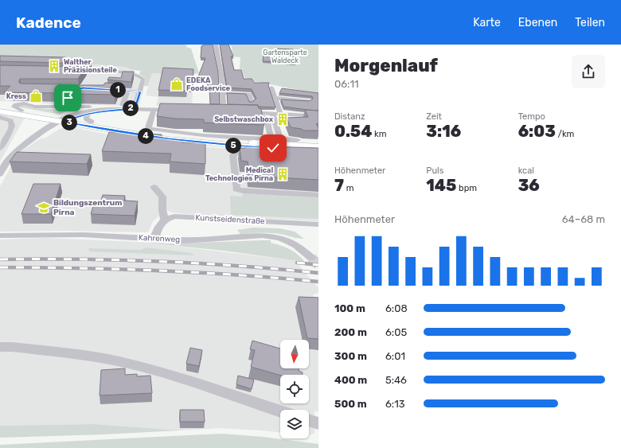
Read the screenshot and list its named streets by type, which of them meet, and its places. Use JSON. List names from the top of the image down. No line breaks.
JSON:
{"streets":{"street":["Kunstseidenstraße","Kahrenweg"]},"parks":["Gartensparte Waldeck"],"places":{"building":["Walther Präzisionsteile","Selbstwaschbox","Medical Technologies Pirna"],"shop":["EDEKA Foodservice","Kress"],"school or university":["Bildungszentrum Pirna"]},"north":"bottom","page":{"header":"Kadence","nav":["Karte","Ebenen","Teilen"],"heading":["Morgenlauf","06:11"],"pins":["1","2","3","4","5"],"stats":[["Distanz","0.54 km"],["Zeit","3:16"],["Tempo","6:03 /km"],["Höhenmeter","7 m"],["Puls","145 bpm"],["kcal","36"]],"chart":["Höhenmeter","64–68 m"],"list":[{"name":"100 m","note":"6:08"},{"name":"200 m","note":"6:05"},{"name":"300 m","note":"6:01"},{"name":"400 m","note":"5:46"},{"name":"500 m","note":"6:13"}]}}
